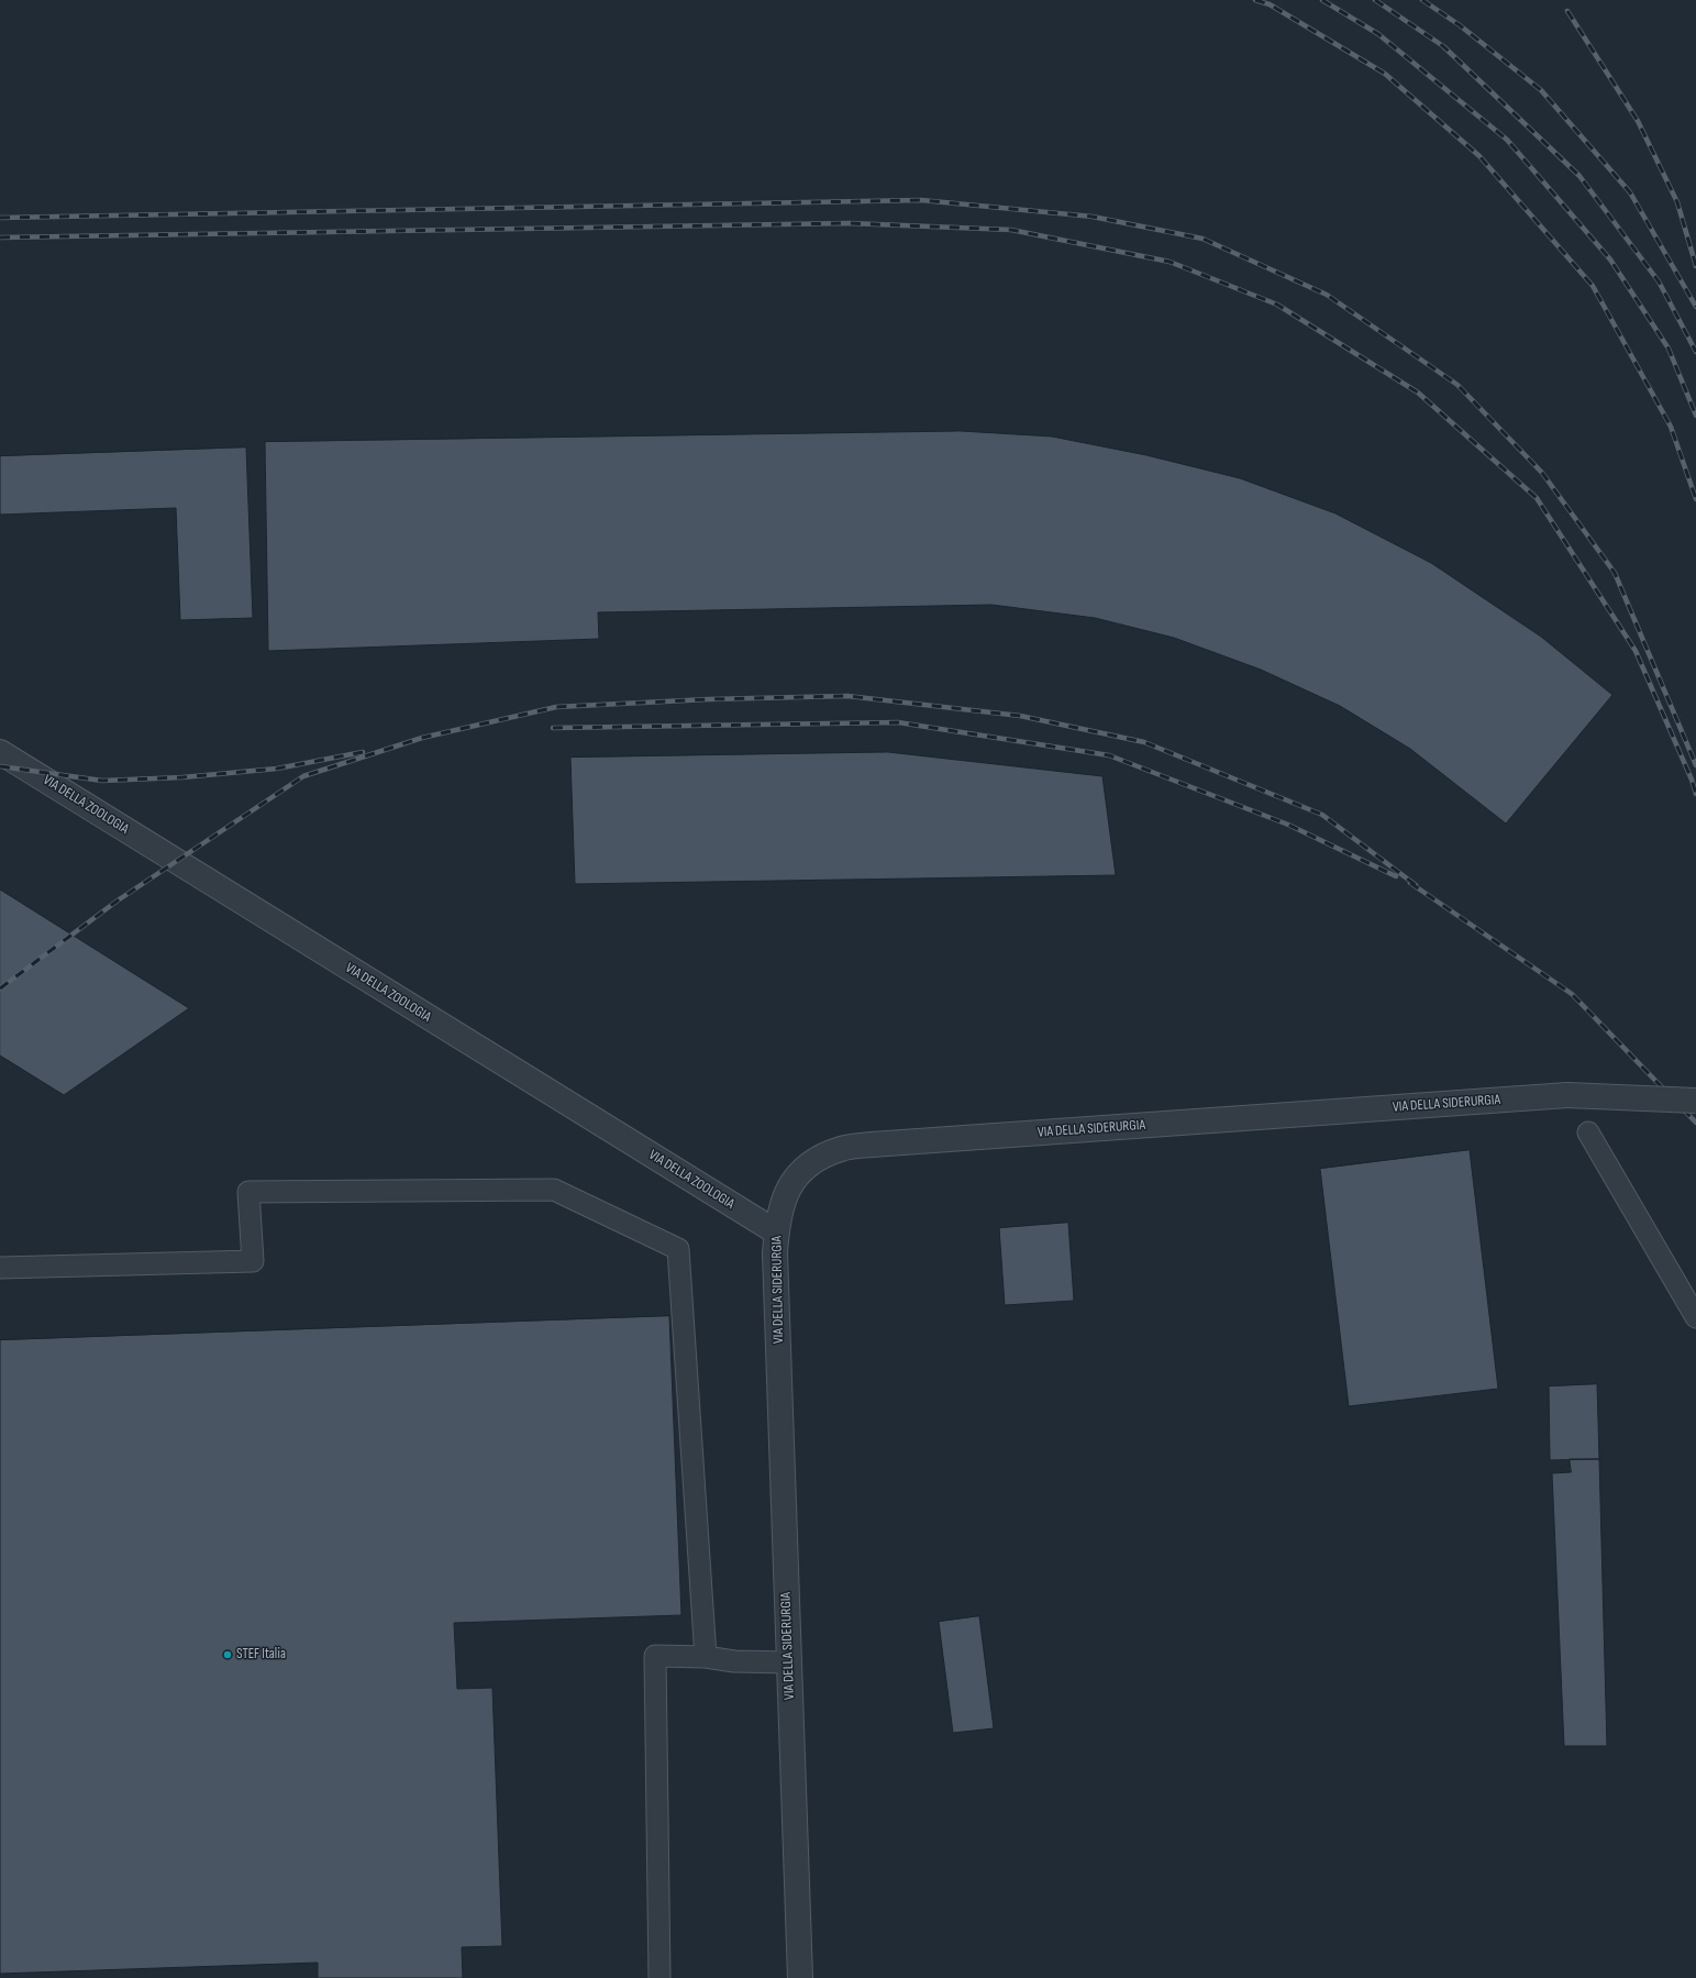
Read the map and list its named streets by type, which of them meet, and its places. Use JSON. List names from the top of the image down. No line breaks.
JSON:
{"streets":{"street":["VIA DELLA ZOOLOGIA","VIA DELLA SIDERURGIA"]},"crossings":[["VIA DELLA ZOOLOGIA","VIA DELLA SIDERURGIA"]],"places":["STEF Italia"]}
